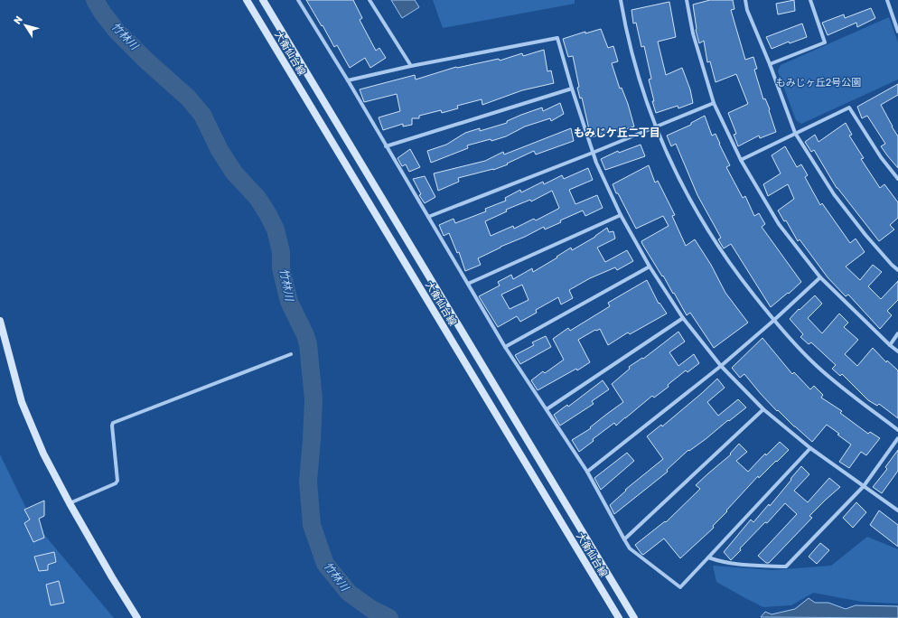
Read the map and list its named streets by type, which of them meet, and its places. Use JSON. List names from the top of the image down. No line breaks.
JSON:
{"streets":{"main road":["大衡仙台線"]},"districts":["もみじケ丘二丁目"],"water":["竹林川"],"parks":["もみじヶ丘2号公園"],"north":"top left"}
